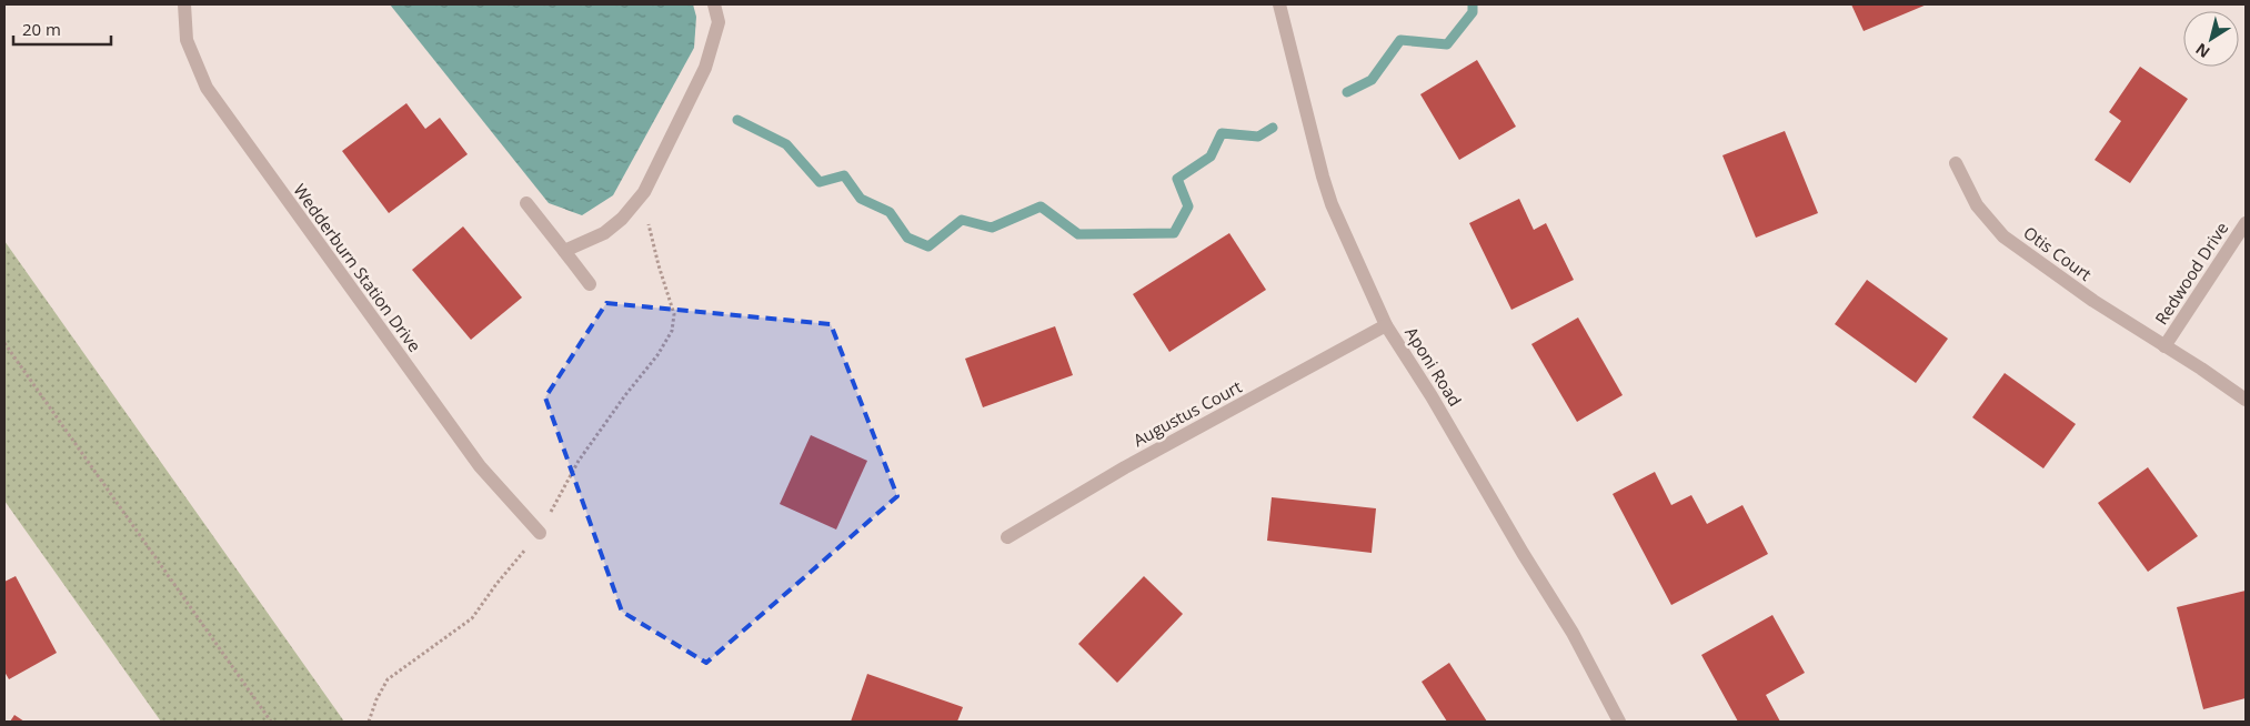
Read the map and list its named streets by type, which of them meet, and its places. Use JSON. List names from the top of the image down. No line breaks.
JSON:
{"streets":{"street":["Otis Court","Wedderburn Station Drive","Redwood Drive","Aponi Road","Augustus Court"]},"crossings":[["Otis Court","Redwood Drive"],["Aponi Road","Augustus Court"]],"scale_bar":"20 m","north":"bottom left"}
